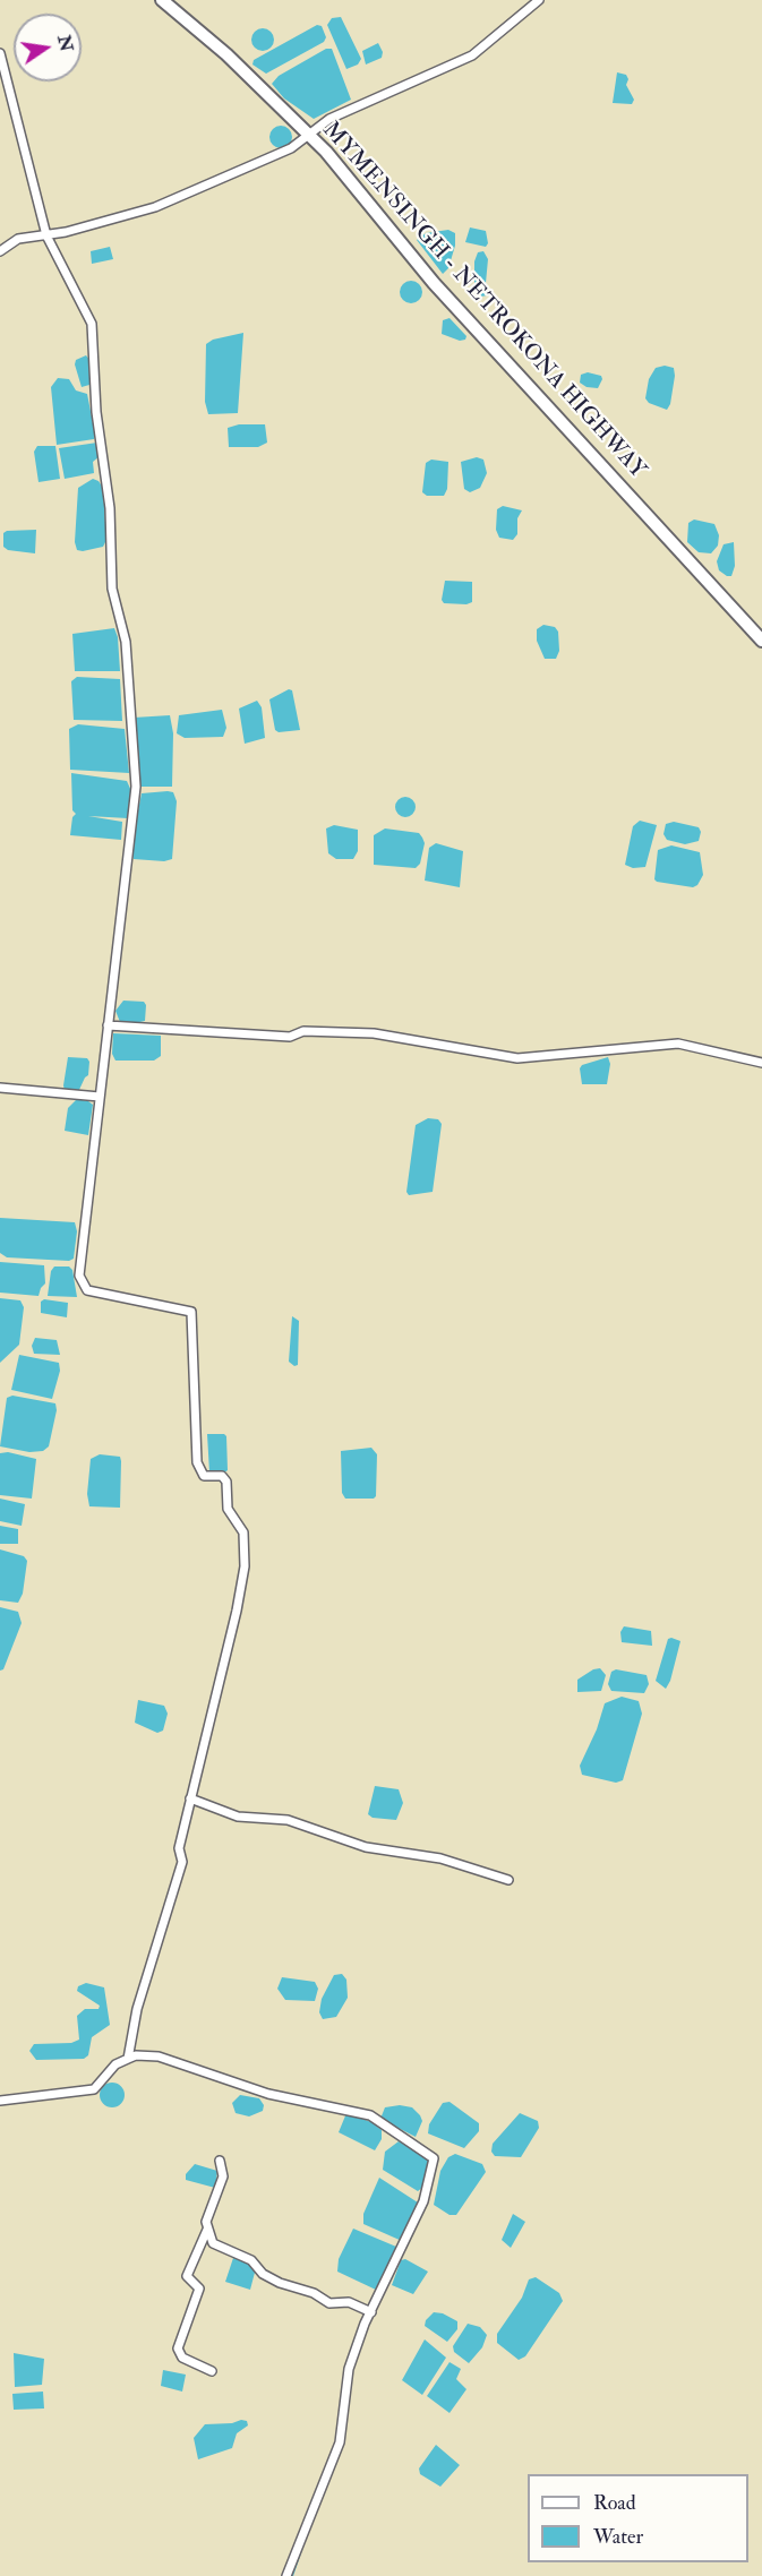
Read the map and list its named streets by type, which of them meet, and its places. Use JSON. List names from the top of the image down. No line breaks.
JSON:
{"streets":{"main road":["MYMENSINGH - NETROKONA HIGHWAY"]},"legend":["Road","Water"],"north":"right"}
